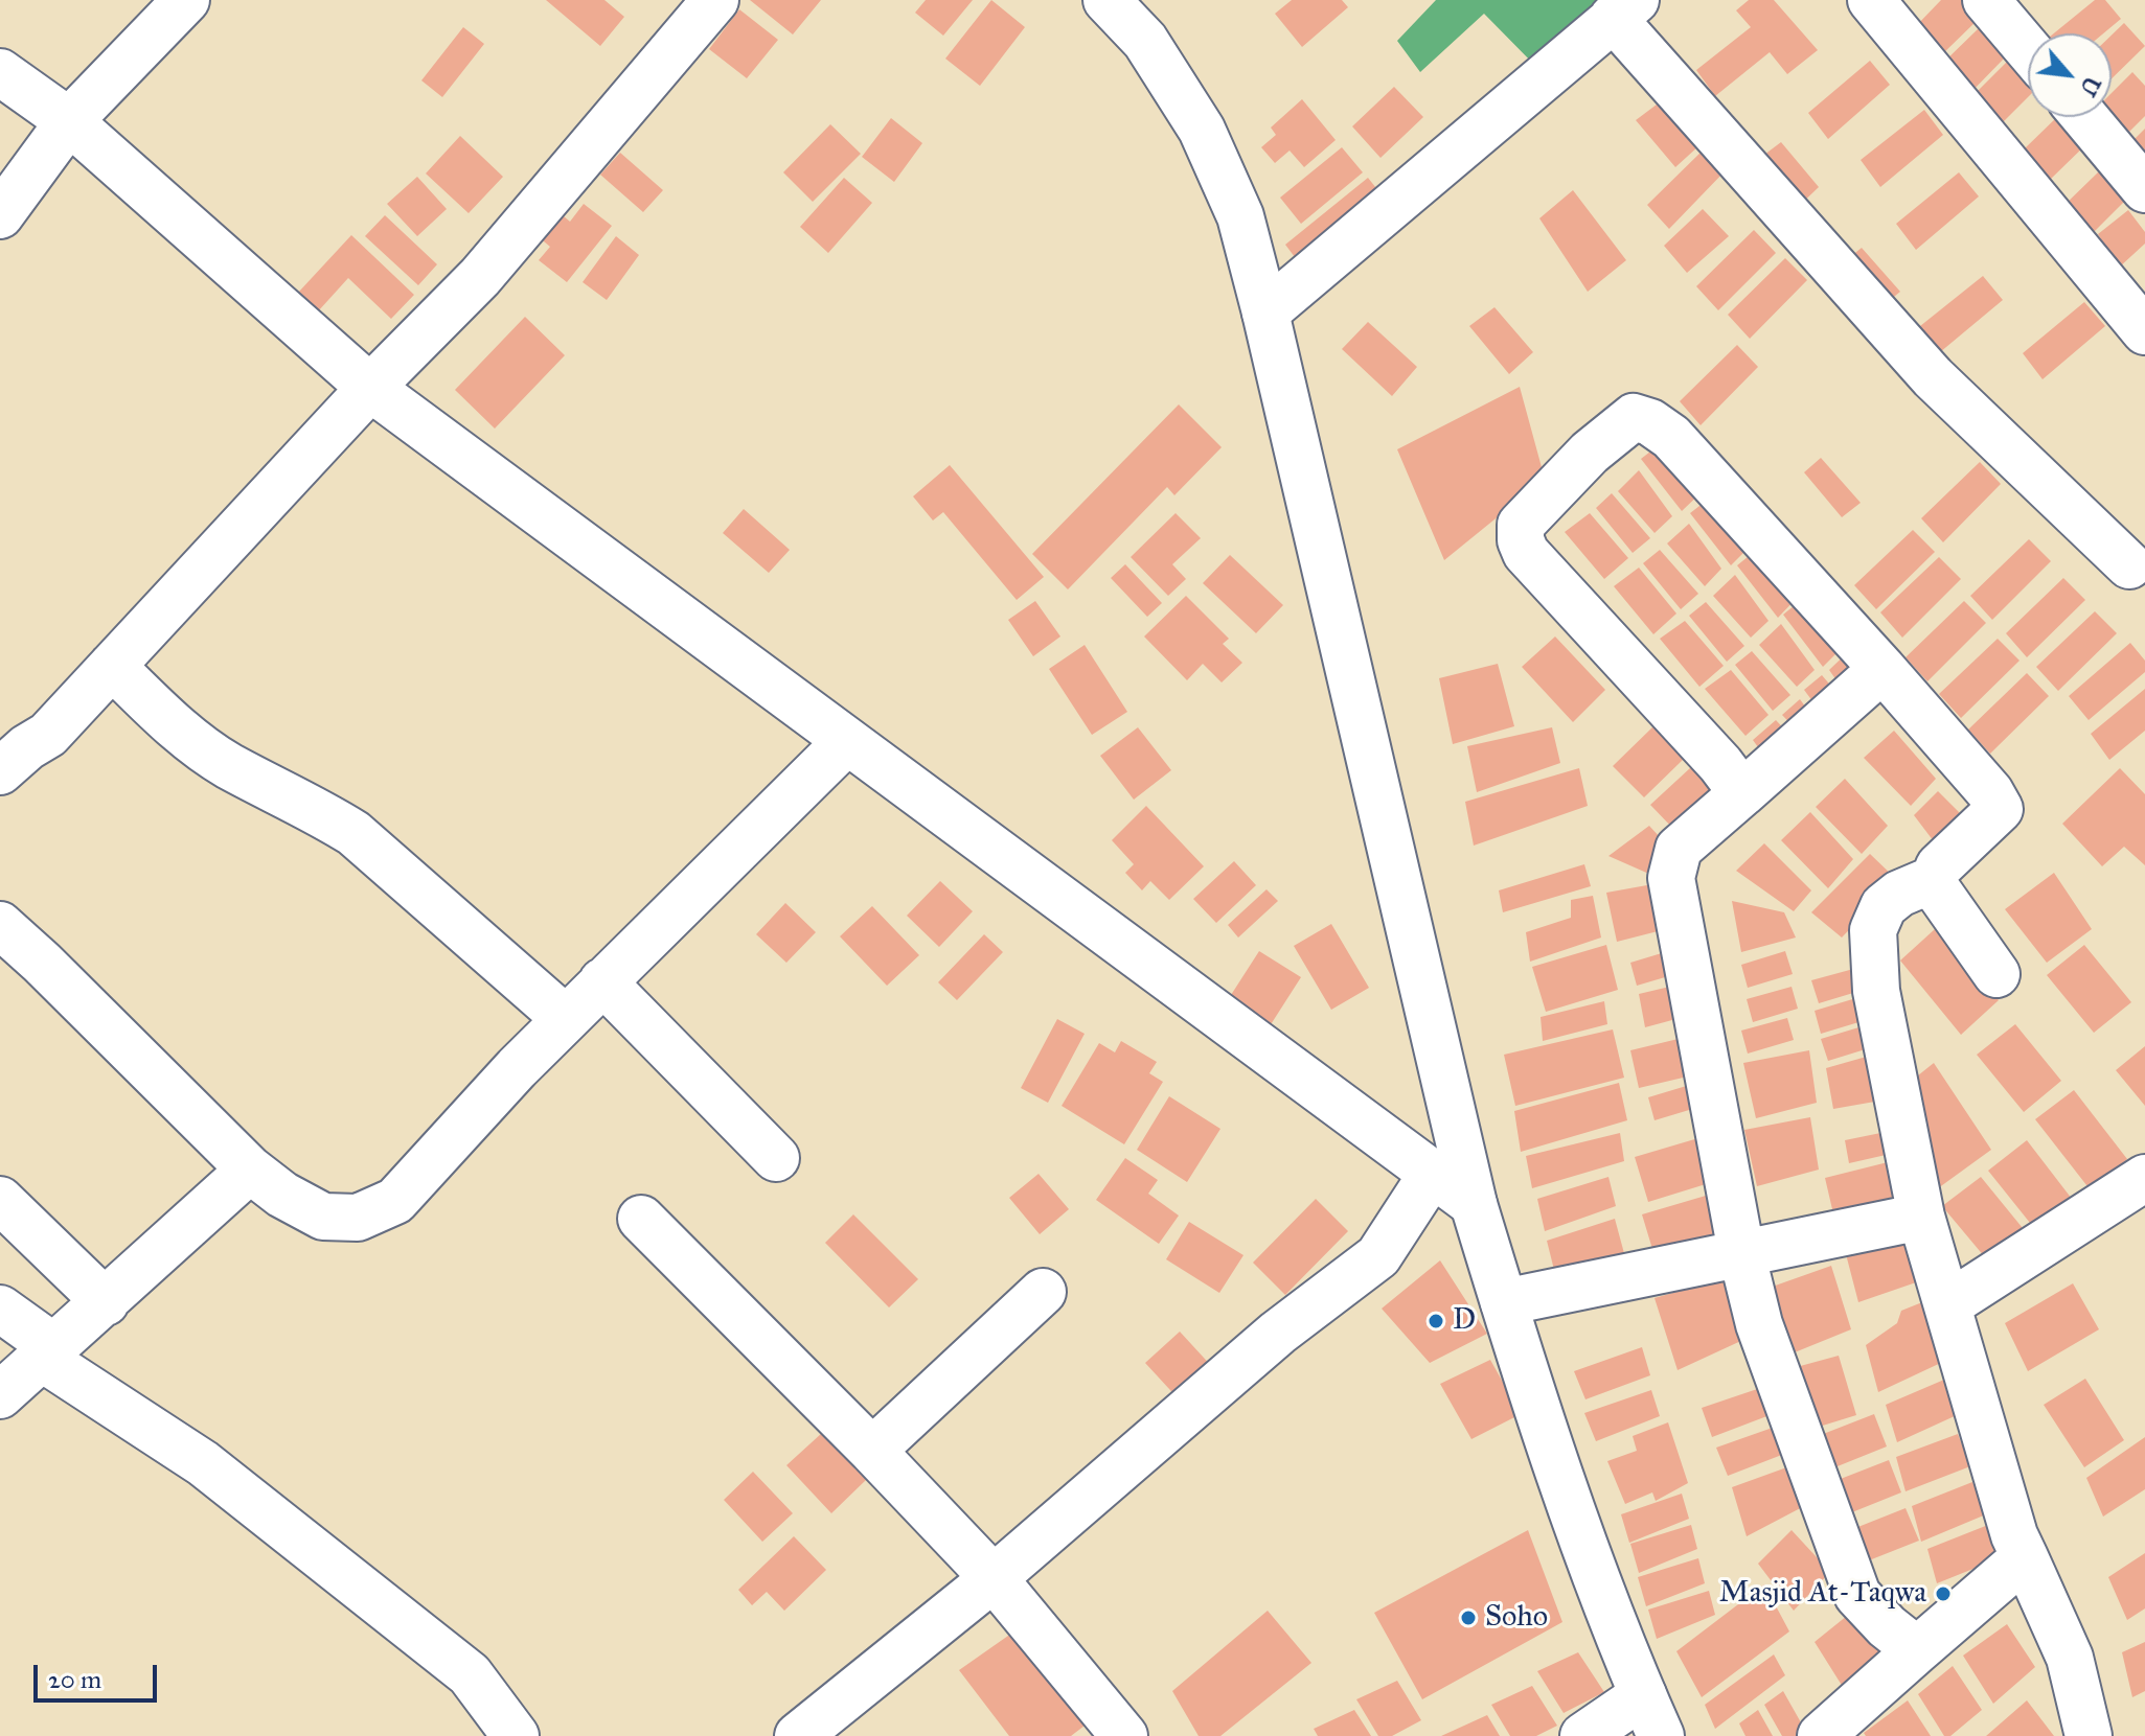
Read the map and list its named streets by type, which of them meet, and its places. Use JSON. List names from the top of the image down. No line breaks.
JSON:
{"places":["D","Masjid At-Taqwa","Soho"],"scale_bar":"20 m","north":"bottom right"}
